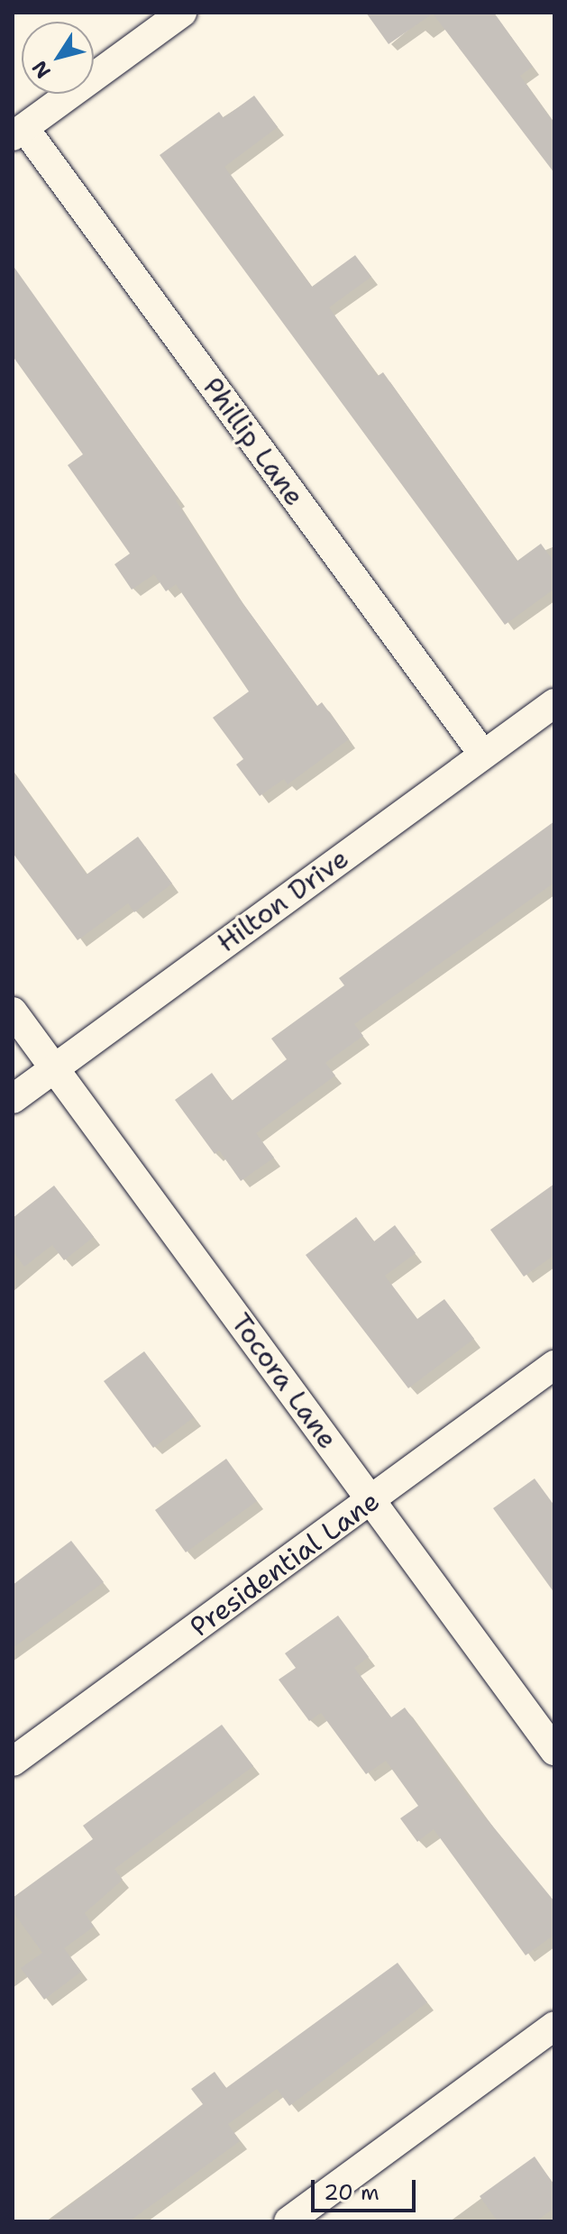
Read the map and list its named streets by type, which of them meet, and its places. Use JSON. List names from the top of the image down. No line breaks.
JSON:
{"streets":{"street":["Phillip Lane","Hilton Drive","Tocora Lane","Presidential Lane"]},"crossings":[["Phillip Lane","Hilton Drive"],["Hilton Drive","Tocora Lane"],["Tocora Lane","Presidential Lane"]],"scale_bar":"20 m","north":"bottom left"}
